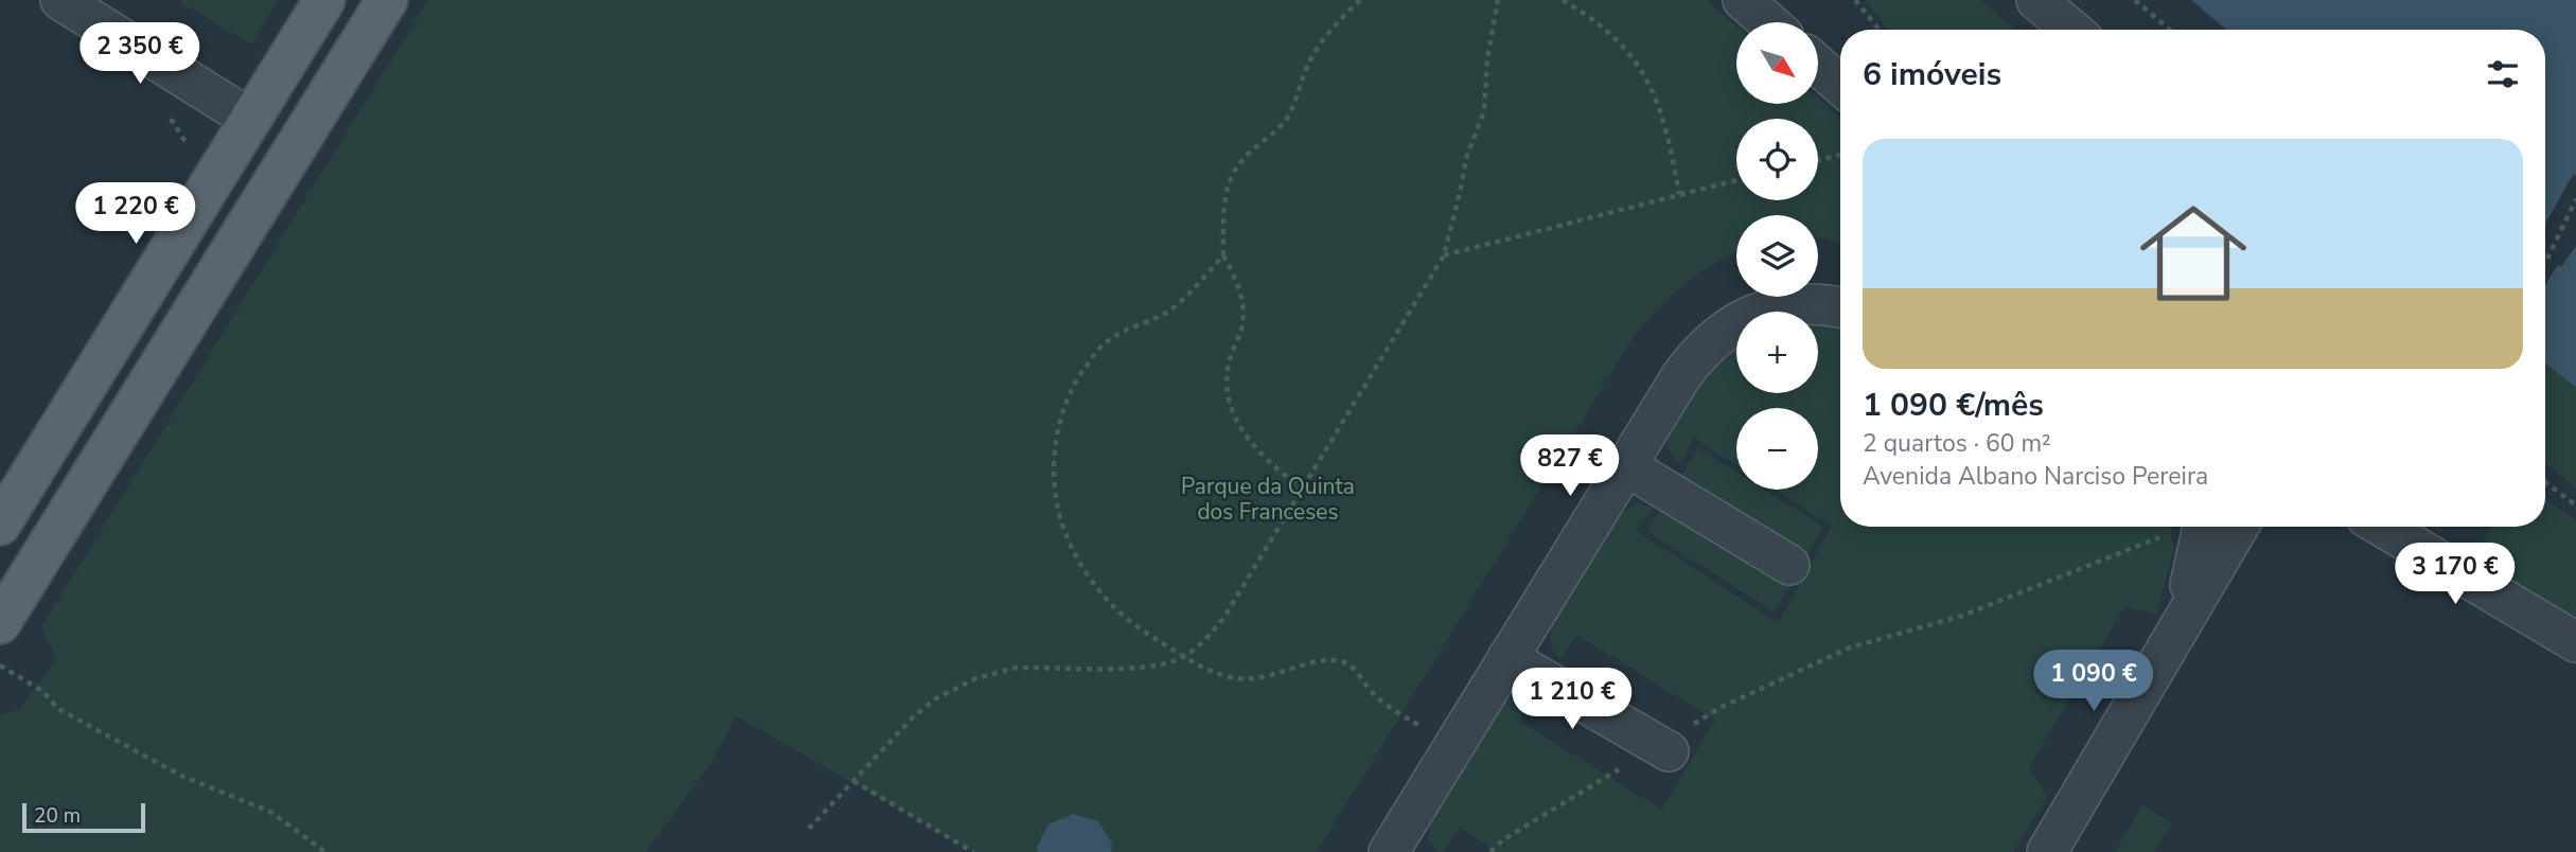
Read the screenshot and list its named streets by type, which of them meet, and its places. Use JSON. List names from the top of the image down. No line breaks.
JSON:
{"parks":["Parque da Quinta dos Franceses"],"scale_bar":"20 m","north":"bottom right","page":{"map_buttons":["+","−"],"price":["2 350 €","1 220 €","827 €","3 170 €","1 090 €","1 210 €"],"heading":"6 imóveis","list":[{"name":"1 090 €/mês","note":"2 quartos · 60 m² · Avenida Albano Narciso Pereira"}],"scale":"20 m"}}
